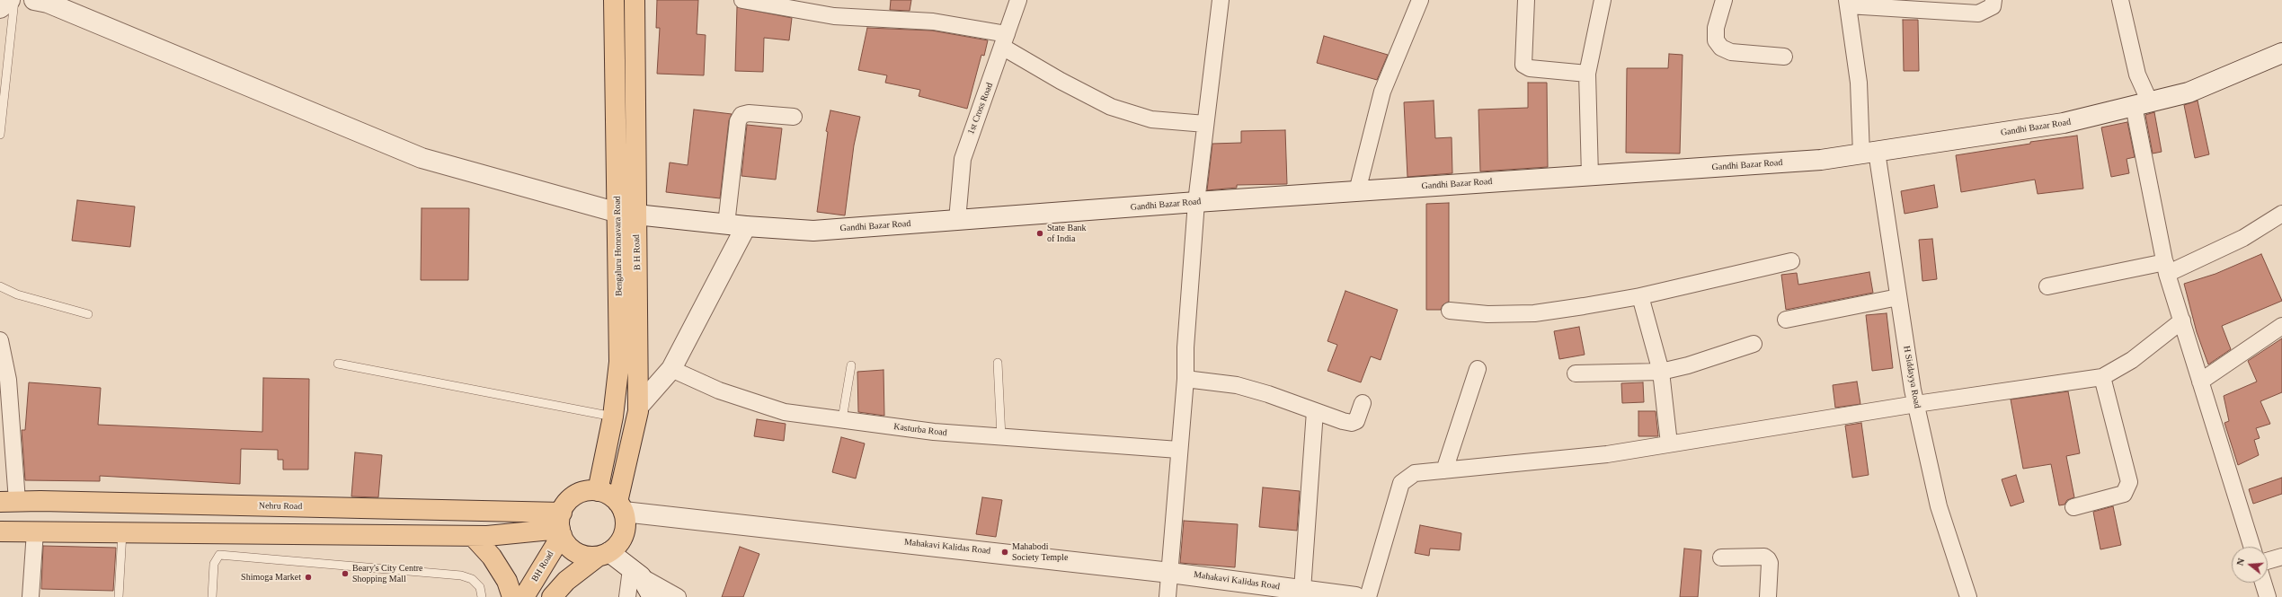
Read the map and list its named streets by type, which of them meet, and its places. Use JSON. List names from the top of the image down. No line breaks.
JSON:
{"streets":{"main road":["Gandhi Bazar Road","Bengaluru Honnavara Road","B H Road","Nehru Road","Mahakavi Kalidas Road","BH Road"],"street":["1st Cross Road","H Siddayya Road","Kasturba Road"]},"crossings":[["1st Cross Road","Gandhi Bazar Road"],["Gandhi Bazar Road","Bengaluru Honnavara Road"],["Gandhi Bazar Road","B H Road"],["Gandhi Bazar Road","H Siddayya Road"],["Bengaluru Honnavara Road","B H Road"],["Bengaluru Honnavara Road","Nehru Road"],["Bengaluru Honnavara Road","Mahakavi Kalidas Road"],["Bengaluru Honnavara Road","BH Road"],["B H Road","Nehru Road"],["B H Road","Mahakavi Kalidas Road"],["B H Road","BH Road"],["Nehru Road","Mahakavi Kalidas Road"],["Nehru Road","BH Road"],["Mahakavi Kalidas Road","BH Road"]],"places":["State Bank of India","Mahabodi Society Temple","Beary's City Centre Shopping Mall","Shimoga Market"],"north":"left"}
